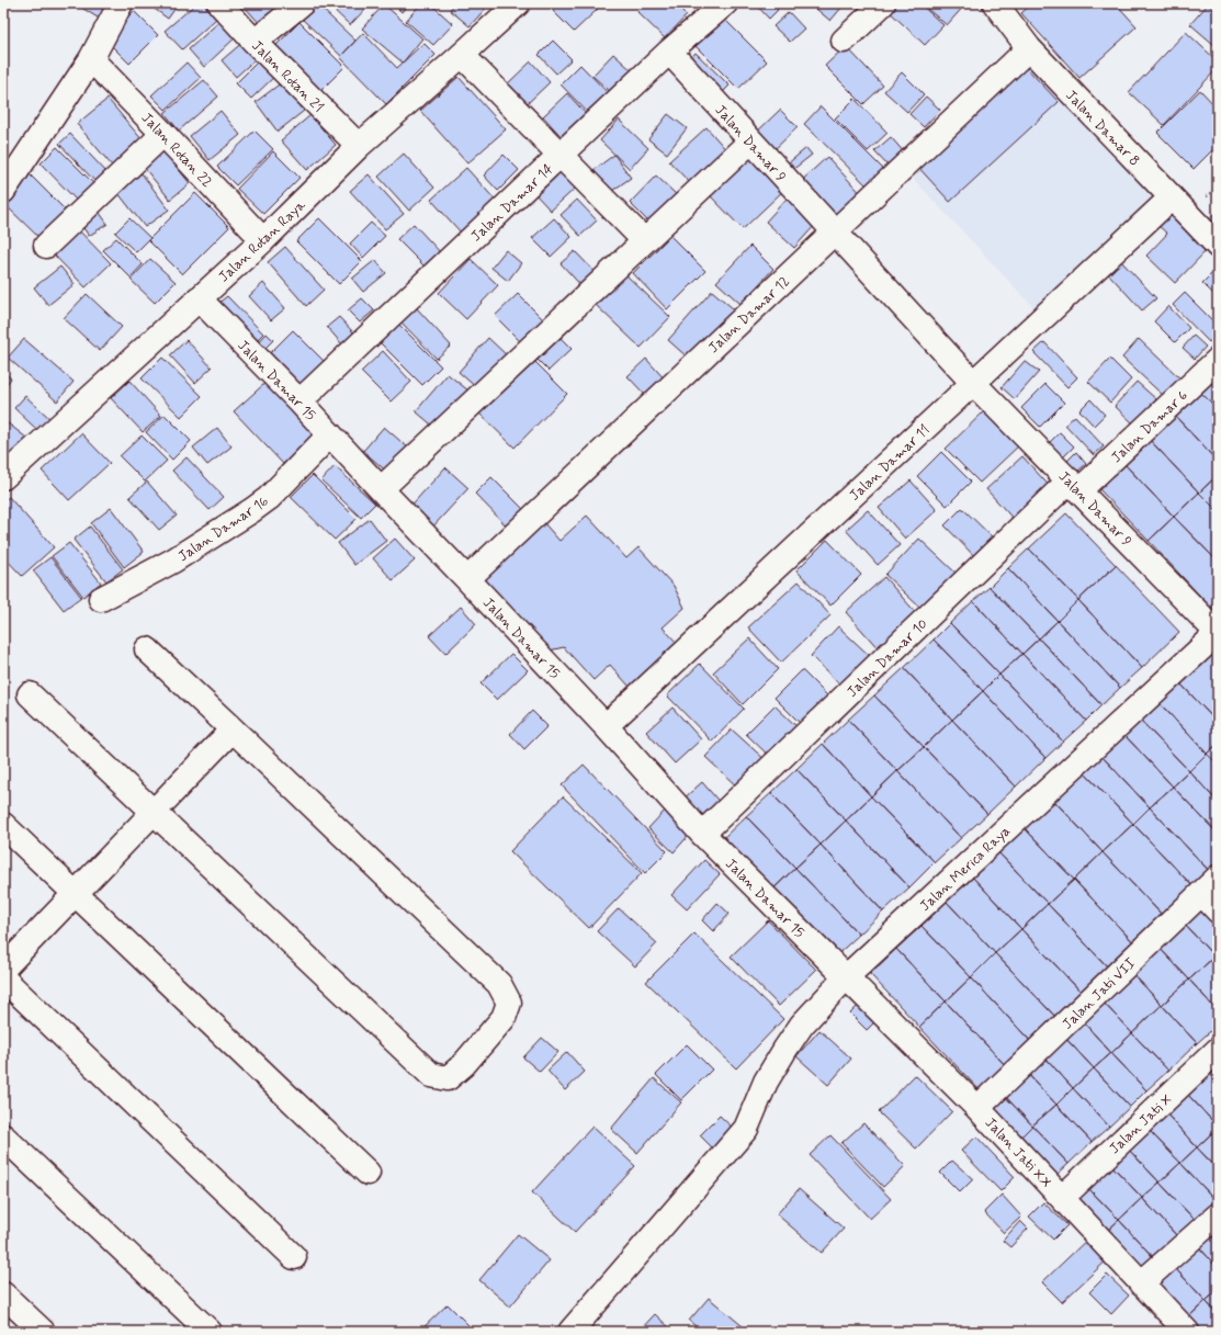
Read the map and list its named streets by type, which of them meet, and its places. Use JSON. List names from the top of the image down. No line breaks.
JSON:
{"streets":{"street":["Jalan Rotan 21","Jalan Damar 8","Jalan Damar 9","Jalan Rotan 22","Jalan Damar 14","Jalan Rotan Raya","Jalan Damar 12","Jalan Damar 15","Jalan Damar 6","Jalan Damar 11","Jalan Damar 16","Jalan Damar 10","Jalan Merica Raya","Jalan Jati VII","Jalan Jati X","Jalan Jati XX"]},"crossings":[["Jalan Rotan 21","Jalan Rotan Raya"],["Jalan Damar 8","Jalan Damar 12"],["Jalan Damar 8","Jalan Damar 11"],["Jalan Damar 9","Jalan Damar 14"],["Jalan Damar 9","Jalan Damar 12"],["Jalan Damar 9","Jalan Damar 6"],["Jalan Damar 9","Jalan Damar 11"],["Jalan Damar 9","Jalan Damar 10"],["Jalan Damar 9","Jalan Merica Raya"],["Jalan Rotan 22","Jalan Rotan Raya"],["Jalan Damar 14","Jalan Damar 15"],["Jalan Rotan Raya","Jalan Damar 15"],["Jalan Damar 12","Jalan Damar 15"],["Jalan Damar 15","Jalan Damar 11"],["Jalan Damar 15","Jalan Damar 16"],["Jalan Damar 15","Jalan Damar 10"],["Jalan Damar 15","Jalan Merica Raya"],["Jalan Damar 15","Jalan Jati XX"],["Jalan Damar 6","Jalan Damar 10"],["Jalan Merica Raya","Jalan Jati XX"],["Jalan Jati VII","Jalan Jati XX"],["Jalan Jati X","Jalan Jati XX"]]}
